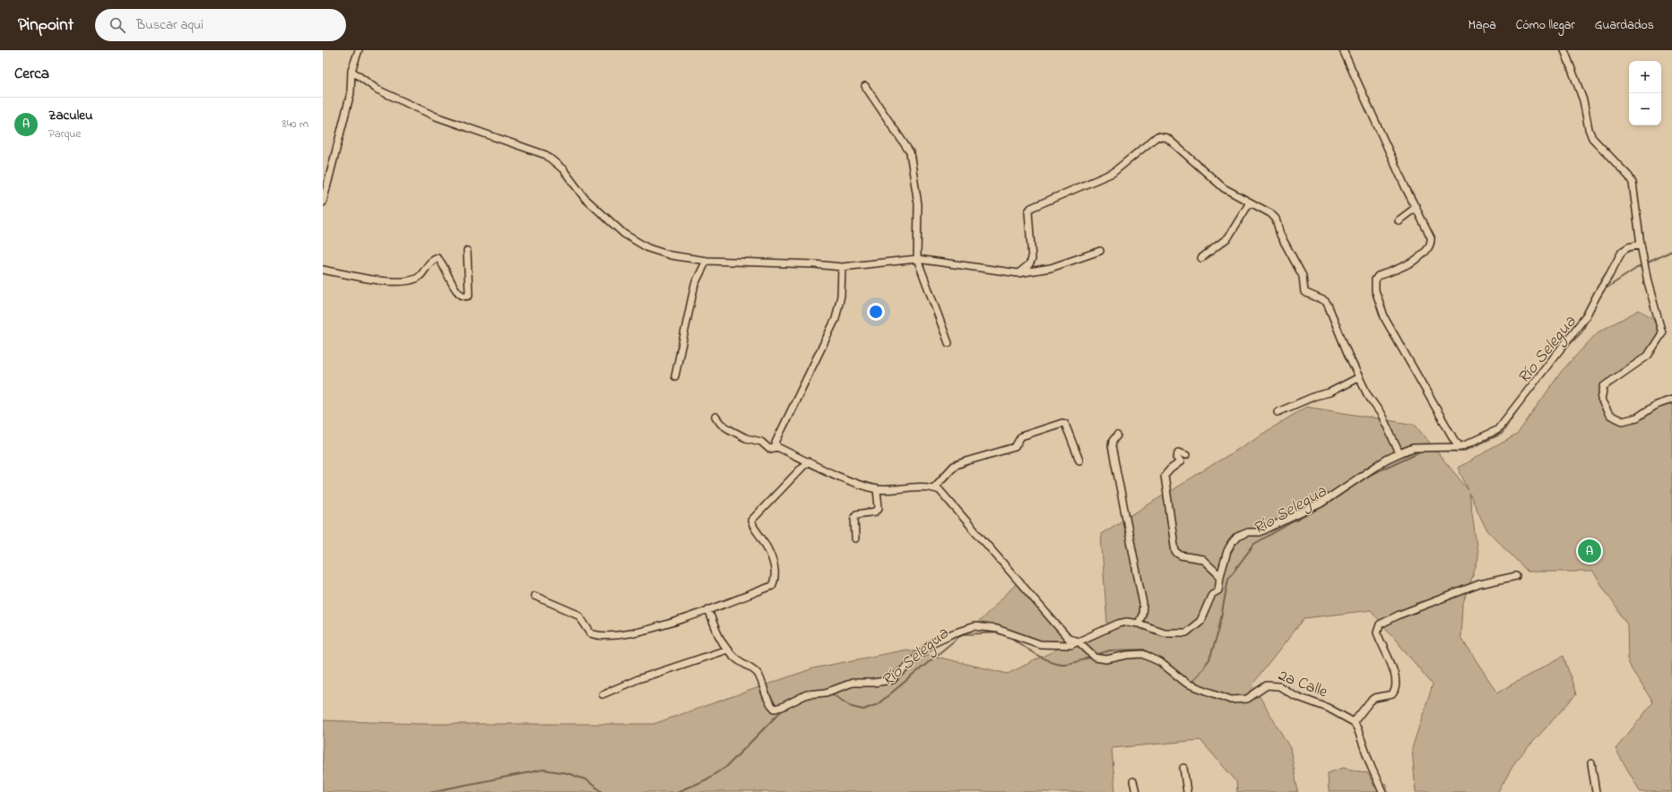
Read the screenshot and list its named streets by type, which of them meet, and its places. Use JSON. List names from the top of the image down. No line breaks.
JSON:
{"streets":{"street":["2a Calle"]},"water":["Río Selegua"],"page":{"header":"Pinpoint","search":"Buscar aquí","nav":["Mapa","Cómo llegar","Guardados"],"heading":"Cerca","map_buttons":["+","−"],"list":[{"mark":"A","name":"Zaculeu","note":"Parque","value":"840 m"}],"pins":"A"}}
